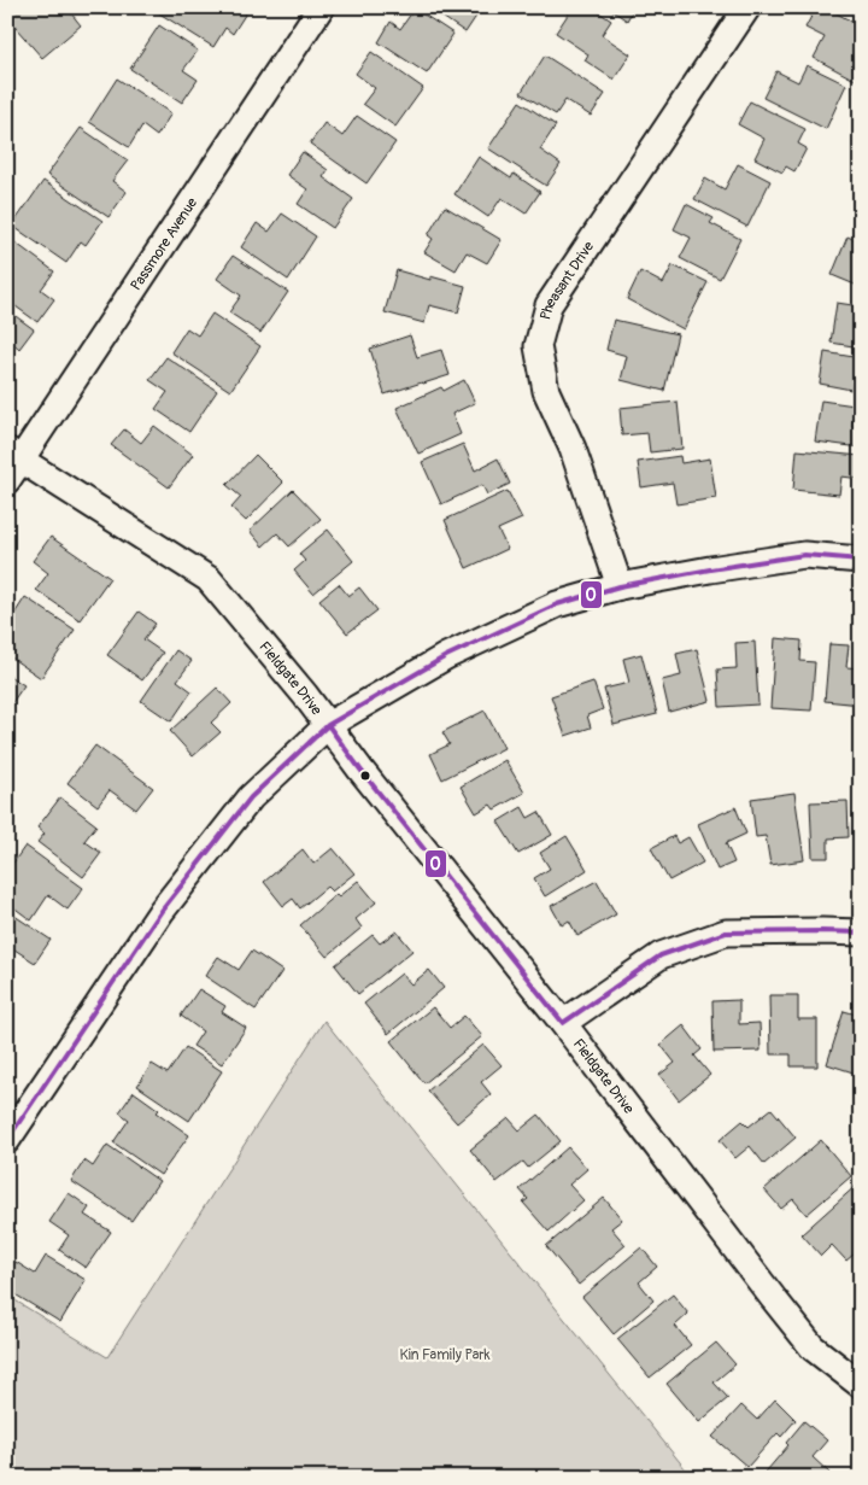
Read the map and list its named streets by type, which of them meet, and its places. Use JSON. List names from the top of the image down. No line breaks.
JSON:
{"streets":{"street":["Passmore Avenue","Pheasant Drive","Fieldgate Drive"]},"crossings":[["Passmore Avenue","Fieldgate Drive"]],"parks":["Kin Family Park"],"lines":["transit line O"]}
